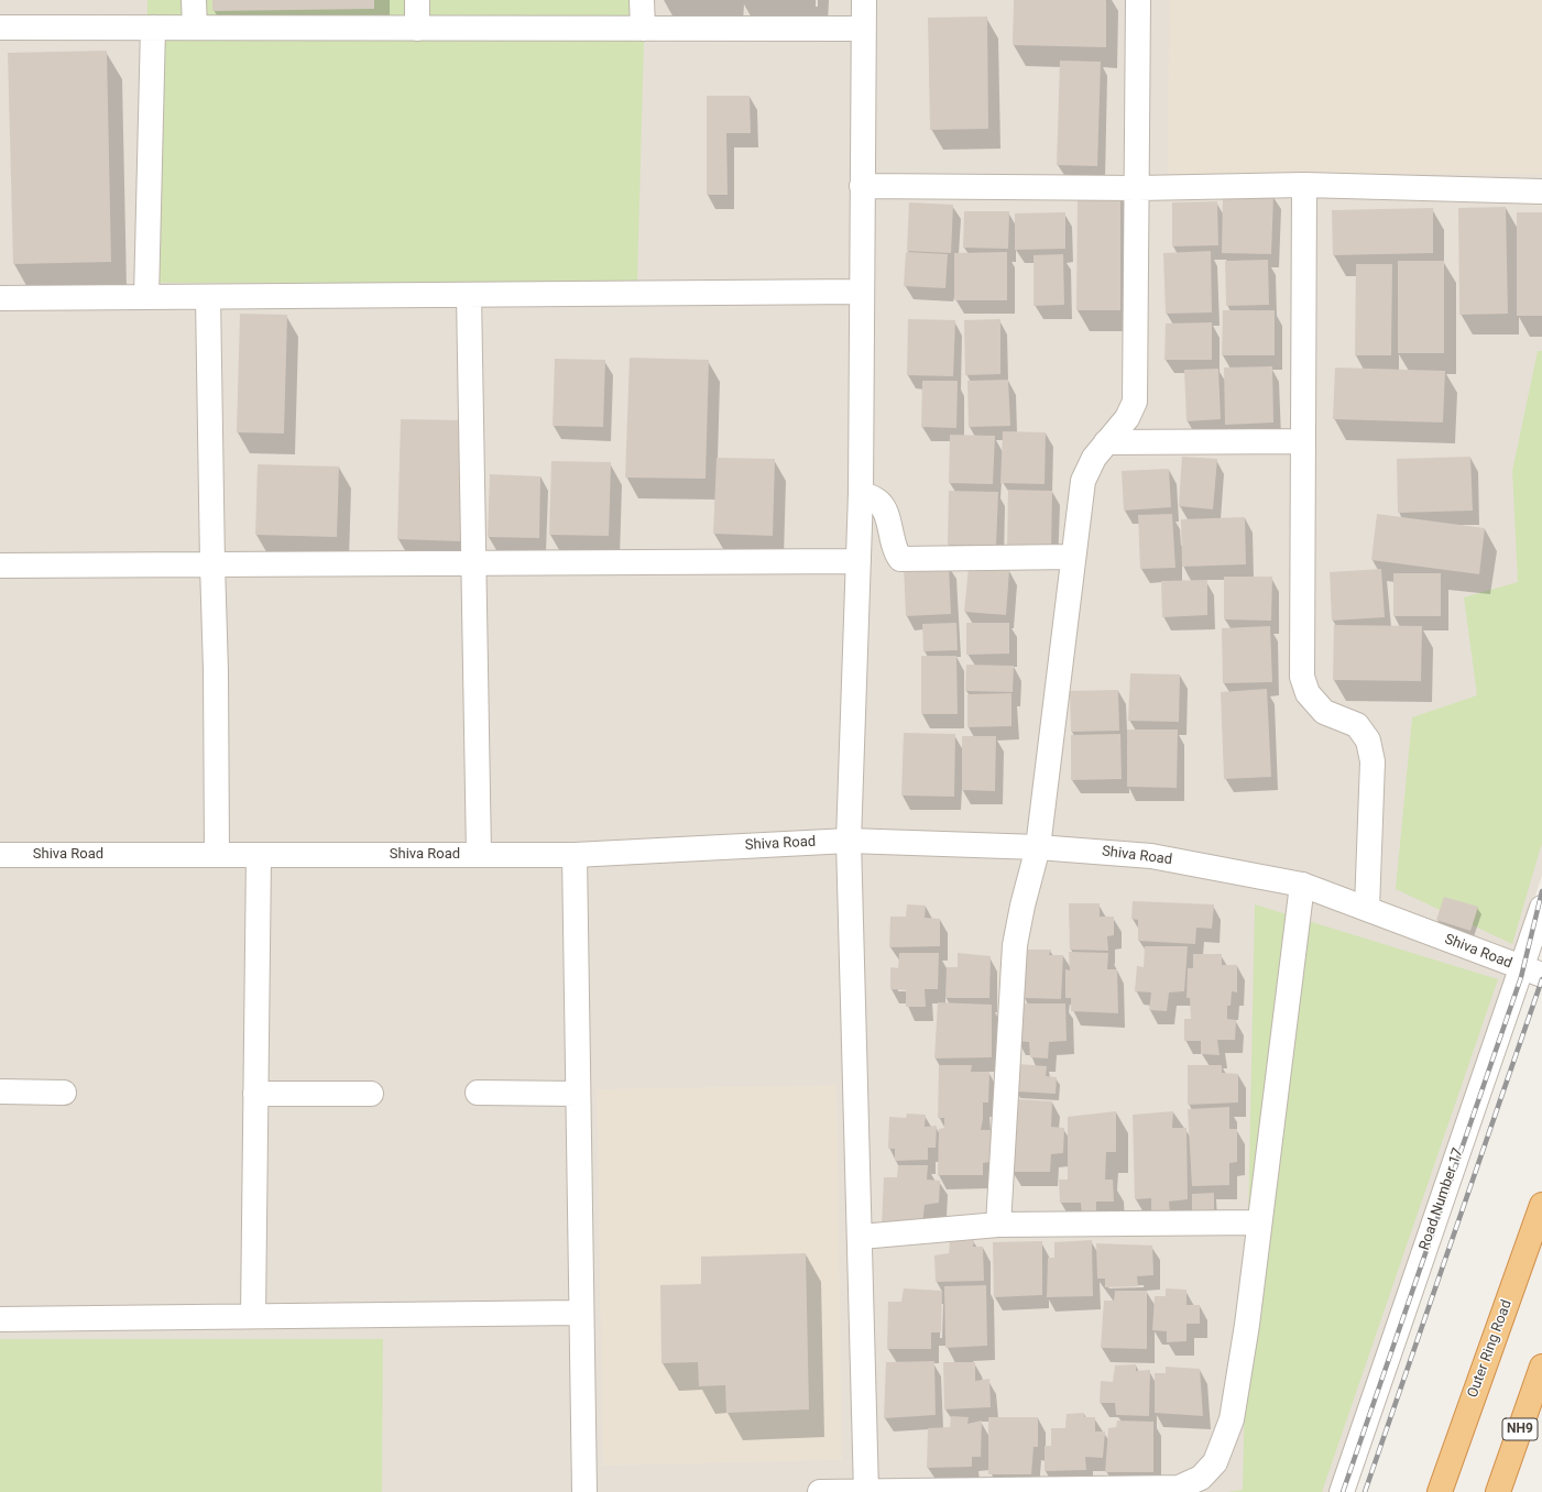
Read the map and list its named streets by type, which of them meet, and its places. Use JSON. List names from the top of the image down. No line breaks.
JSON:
{"streets":{"highway":["Outer Ring Road","NH9"],"street":["Shiva Road","Road Number 17"]},"crossings":[["Shiva Road","Road Number 17"]]}
